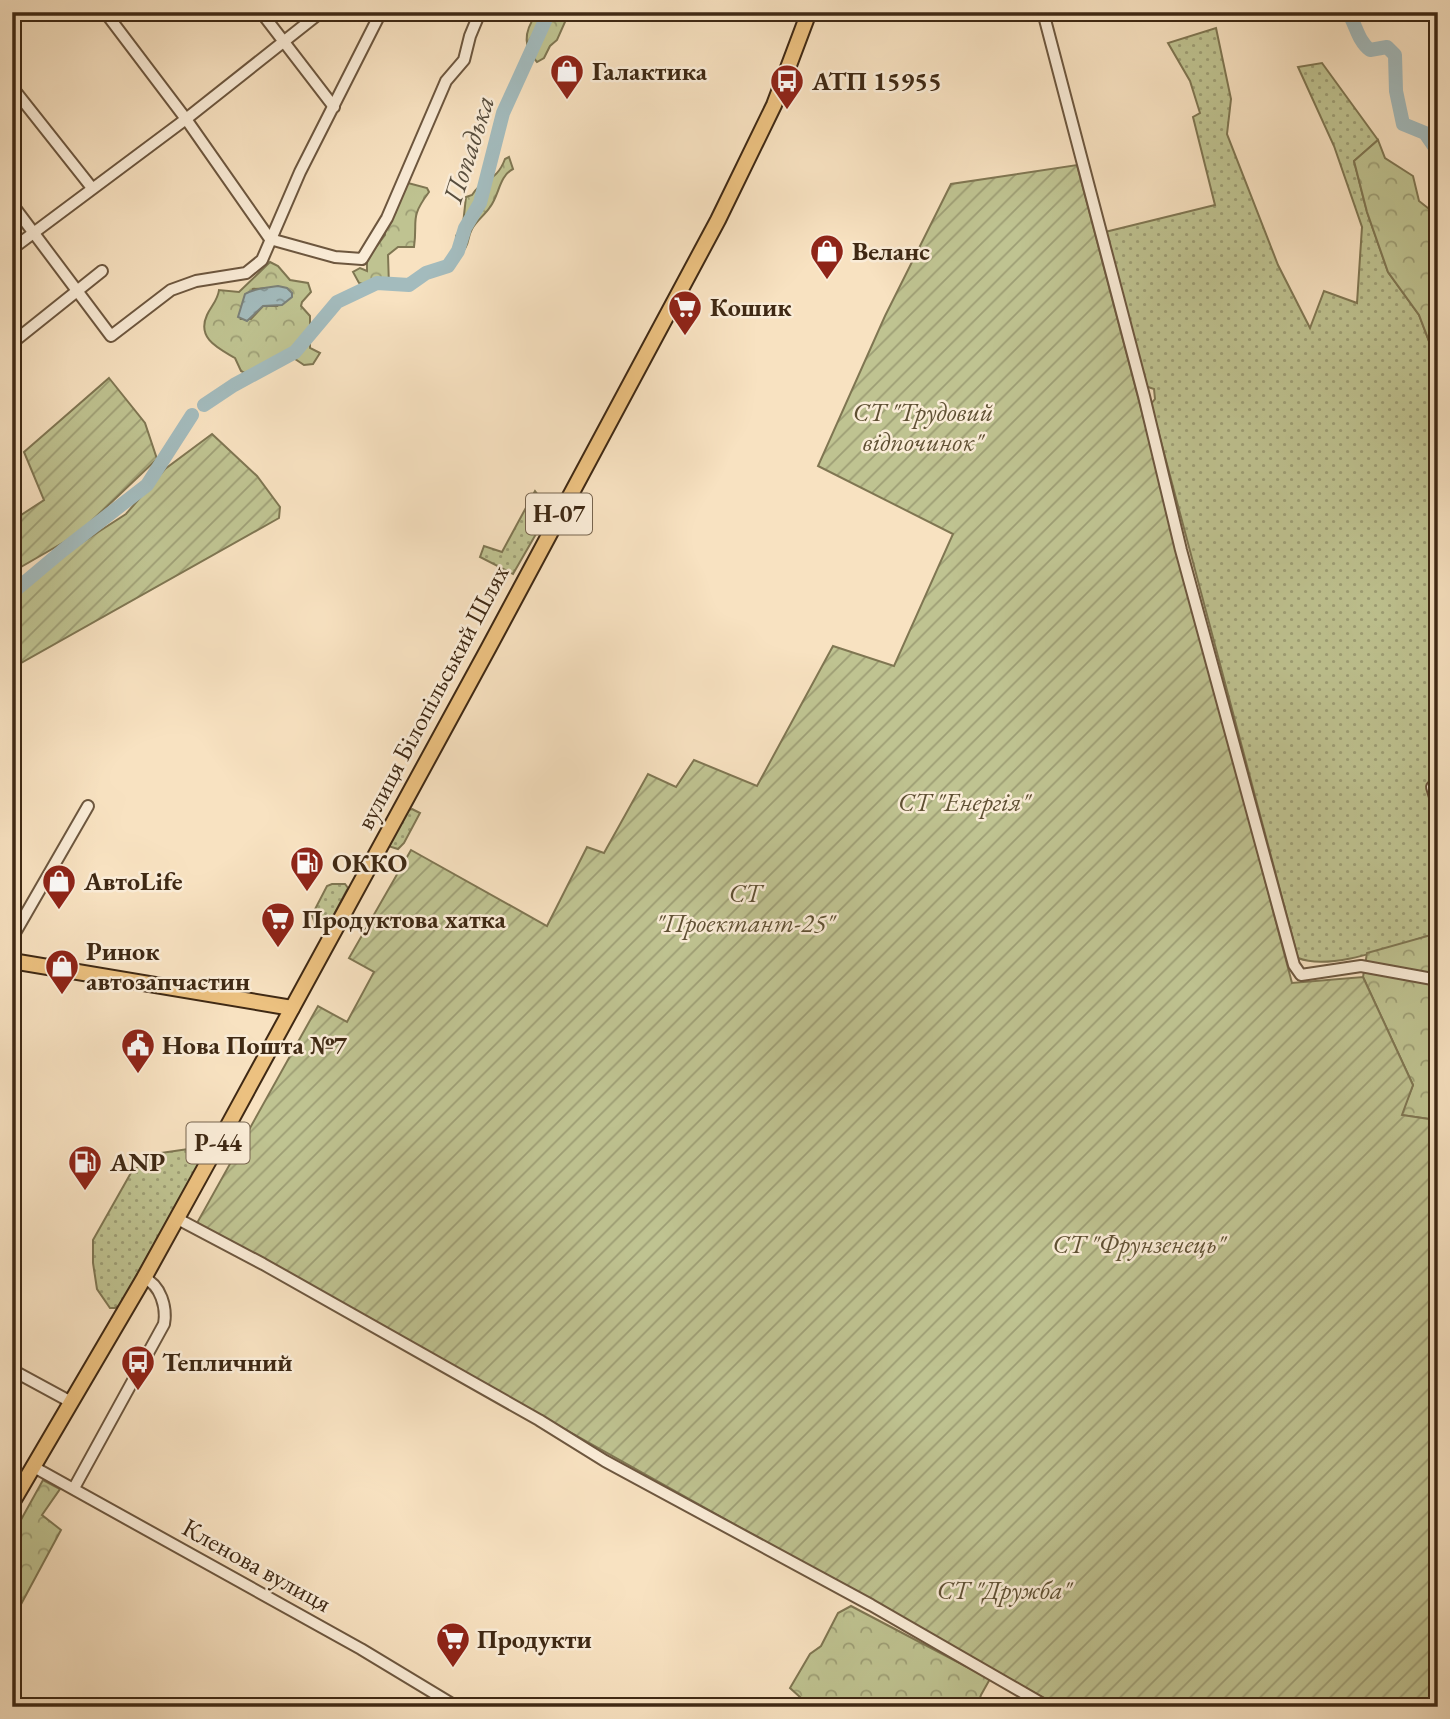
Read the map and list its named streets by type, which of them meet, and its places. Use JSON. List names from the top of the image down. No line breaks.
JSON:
{"streets":{"main road":["Н-07","вулиця Білопільський Шлях","Р-44"],"street":["Кленова вулиця"]},"crossings":[["вулиця Білопільський Шлях","Кленова вулиця"]],"water":["Попадька"],"parks":["СТ \"Трудовий відпочинок\"","СТ \"Енергія\"","СТ \"Проектант-25\"","СТ \"Фрунзенець\"","СТ \"Дружба\""],"places":{"shop":["Галактика","Веланс","АвтоLife","Ринок автозапчастин"],"bus stop":["АТП 15955","Тепличний"],"supermarket":["Кошик","Продуктова хатка","Продукти"],"fuel station":["ОККО","ANP"],"public building":["Нова Пошта №7"]}}
